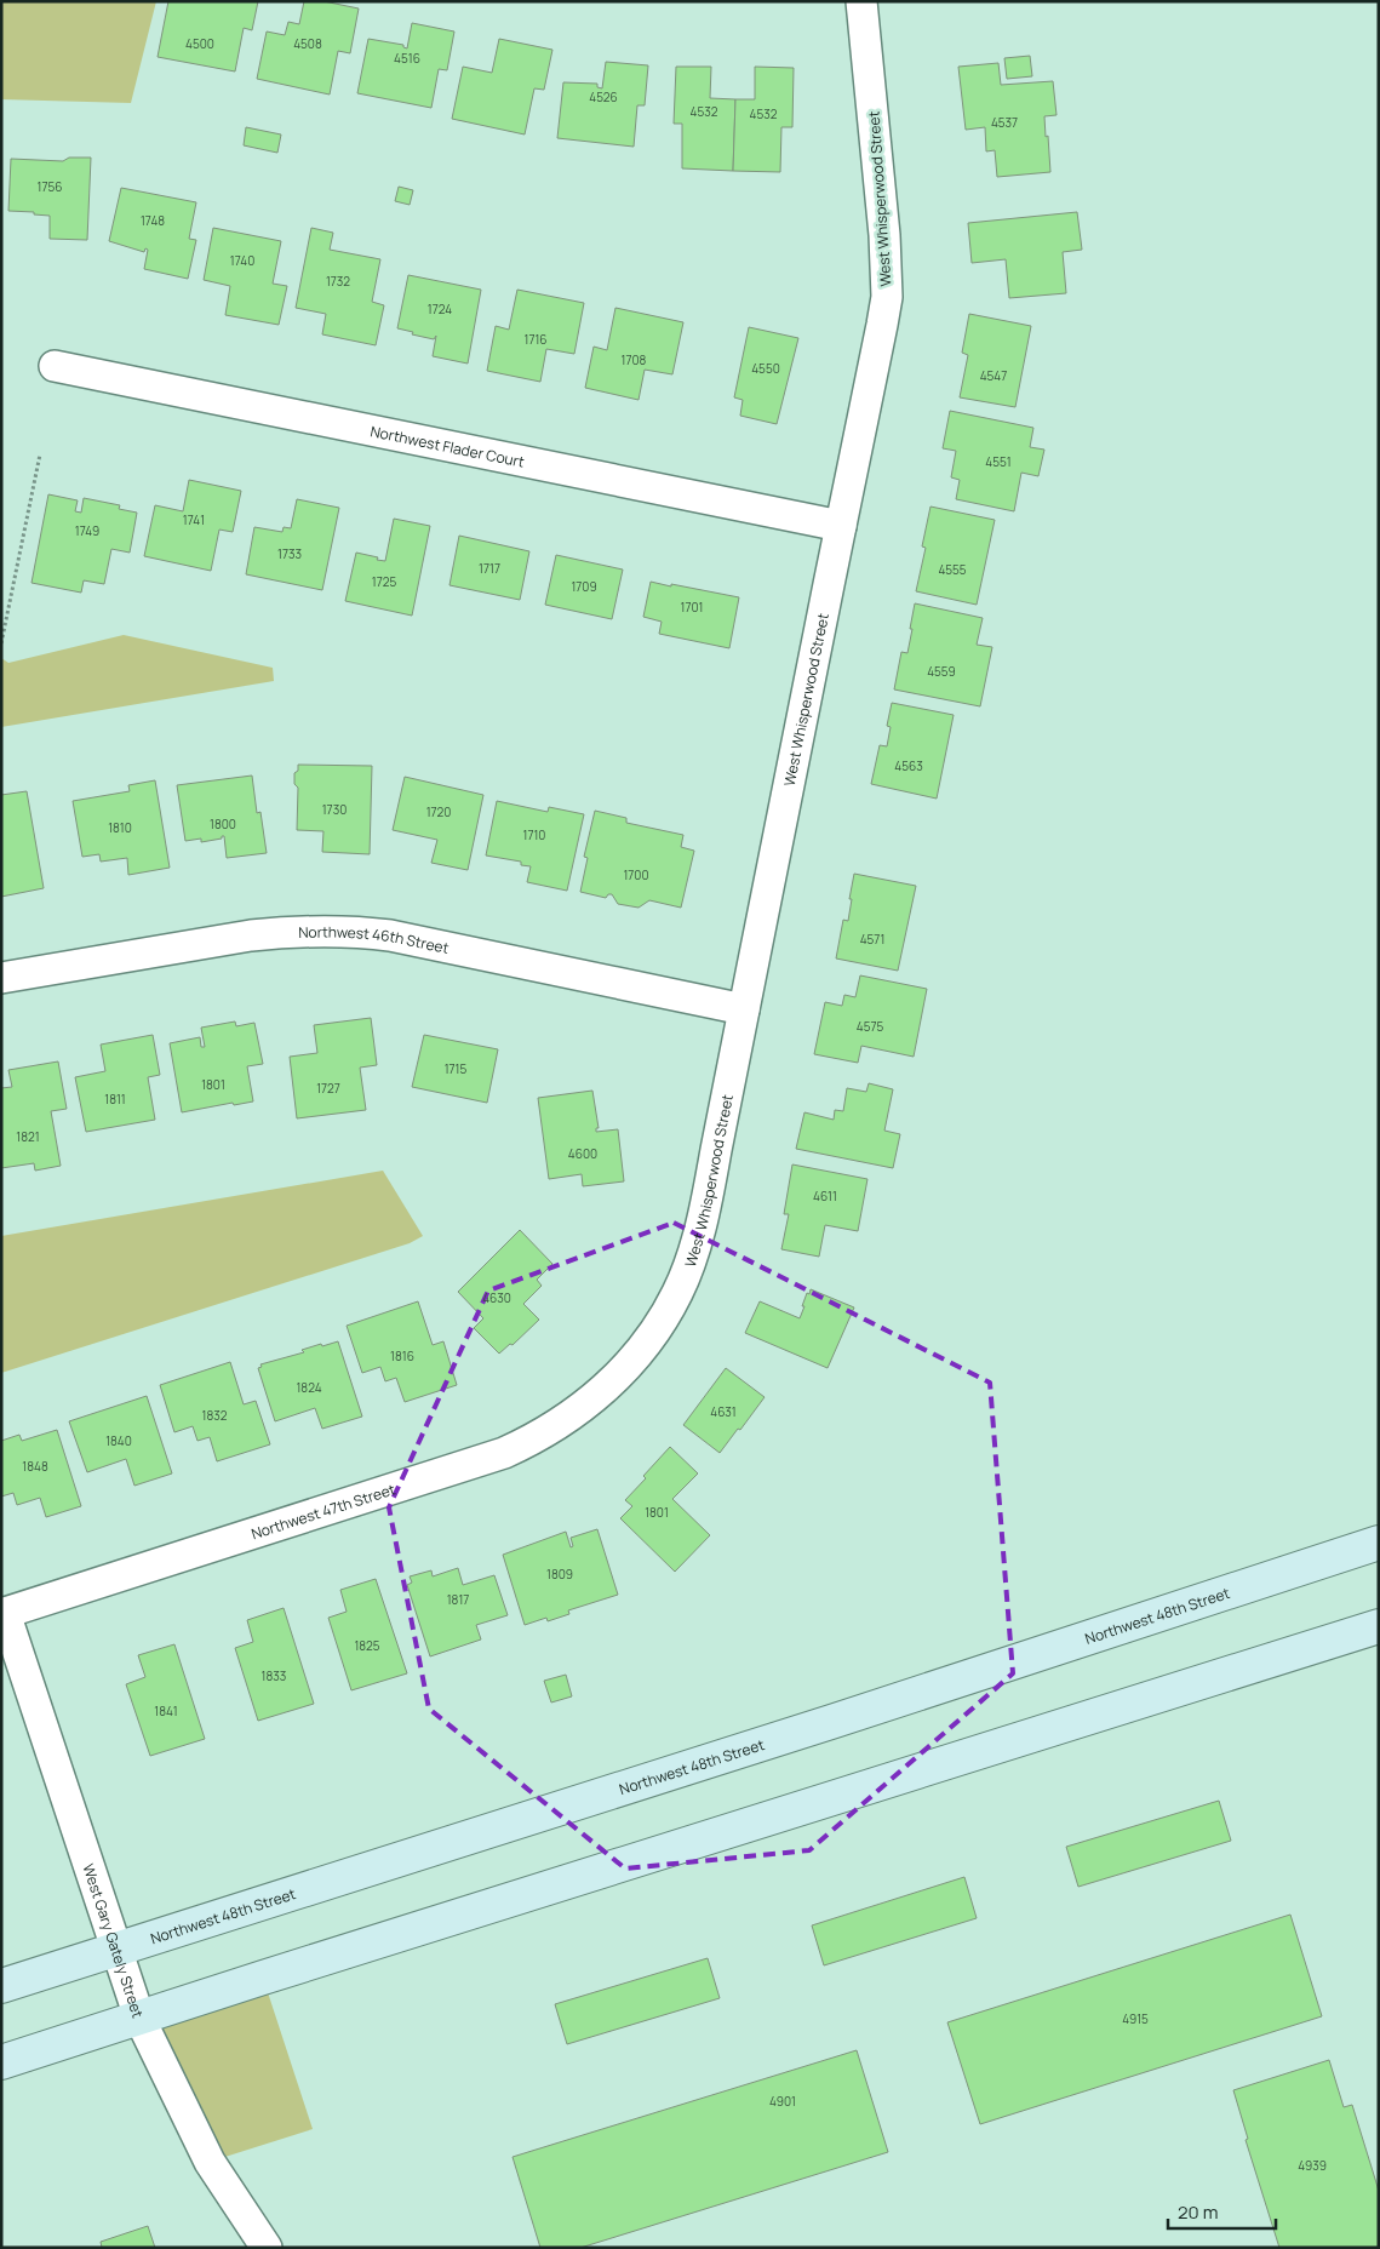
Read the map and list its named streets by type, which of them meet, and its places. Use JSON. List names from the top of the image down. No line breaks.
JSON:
{"streets":{"main road":["Northwest 48th Street"],"street":["West Whisperwood Street","Northwest Flader Court","Northwest 46th Street","Northwest 47th Street","West Gary Gately Street"]},"crossings":[["West Whisperwood Street","Northwest Flader Court"],["West Whisperwood Street","Northwest 46th Street"],["West Whisperwood Street","Northwest 47th Street"],["Northwest 47th Street","West Gary Gately Street"],["Northwest 48th Street","West Gary Gately Street"]],"house_numbers":["4500","4508","4516","4526","4532","4532","4537","1756","1748","1740","1732","1724","1716","1708","4550","4547","4551","1741","1749","1733","1717","4555","1725","1709","1701","4559","4563","1730","1720","1800","1810","1710","1700","4571","4575","1715","1801","1727","1811","1821","4600","4611","4630","1816","1824","4631","1832","1840","1848","1801","1809","1817","1825","1833","1841","4915","4901","4939"],"scale_bar":"20 m"}
